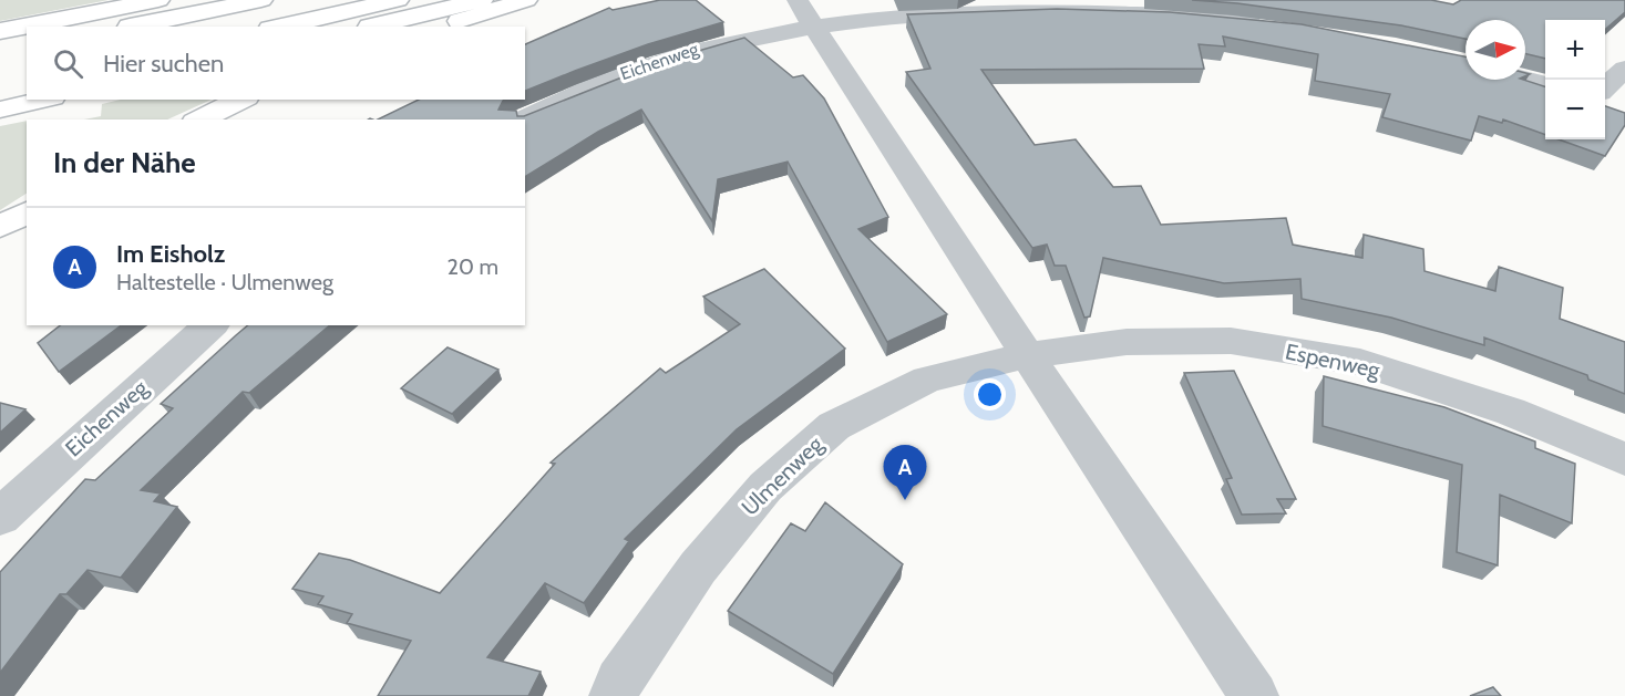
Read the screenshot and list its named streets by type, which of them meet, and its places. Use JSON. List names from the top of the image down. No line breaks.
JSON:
{"streets":{"street":["Eichenweg","Espenweg","Ulmenweg"]},"crossings":[["Espenweg","Ulmenweg"]],"north":"right","page":{"map_buttons":["+","−"],"search":"Hier suchen","heading":"In der Nähe","list":[{"mark":"A","name":"Im Eisholz","note":"Haltestelle · Ulmenweg","value":"20 m"}],"pins":"A"}}
